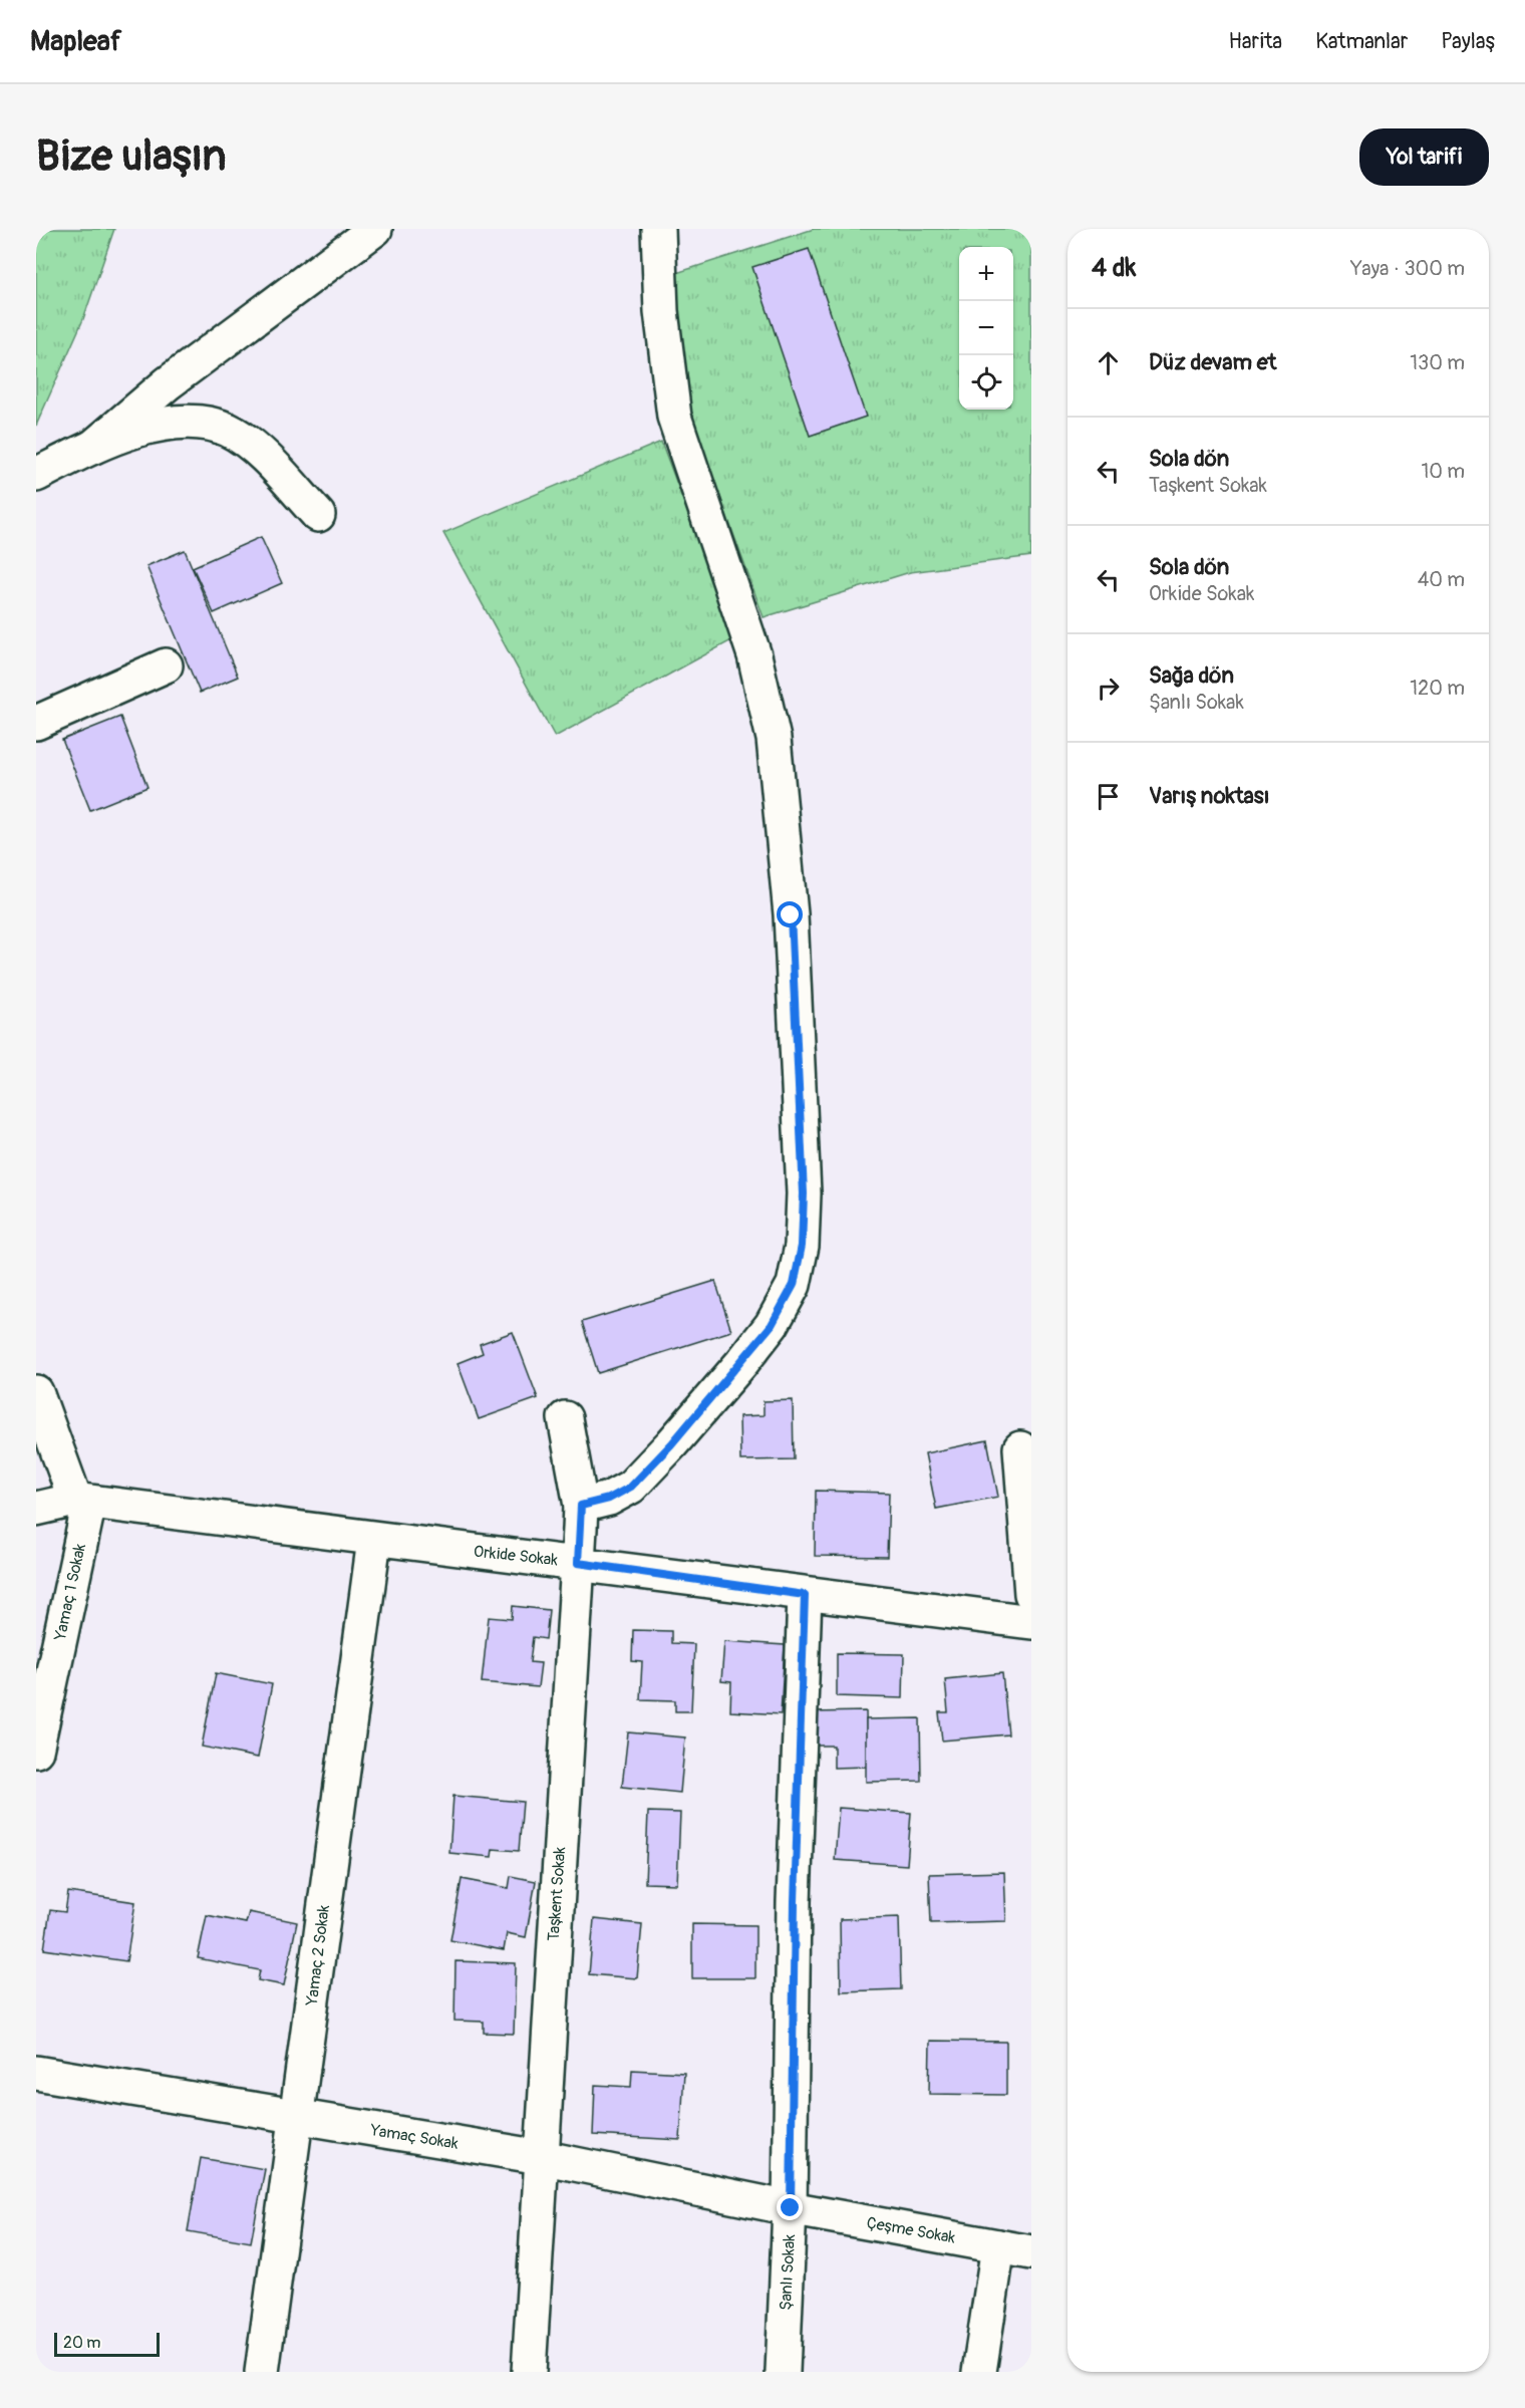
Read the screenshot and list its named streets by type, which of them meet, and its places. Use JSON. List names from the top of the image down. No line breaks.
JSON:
{"streets":{"street":["Orkide Sokak","Yamaç 1 Sokak","Taşkent Sokak","Yamaç 2 Sokak","Yamaç Sokak","Çeşme Sokak","Şanlı Sokak"]},"crossings":[["Orkide Sokak","Yamaç 1 Sokak"],["Orkide Sokak","Taşkent Sokak"],["Orkide Sokak","Yamaç 2 Sokak"],["Orkide Sokak","Şanlı Sokak"],["Taşkent Sokak","Yamaç Sokak"],["Yamaç 2 Sokak","Yamaç Sokak"],["Yamaç Sokak","Çeşme Sokak"],["Yamaç Sokak","Şanlı Sokak"],["Çeşme Sokak","Şanlı Sokak"]],"scale_bar":"20 m","page":{"header":"Mapleaf","nav":["Harita","Katmanlar","Paylaş"],"buttons":"Yol tarifi","title":"Bize ulaşın","heading":["4 dk","Yaya · 300 m"],"map_buttons":["+","−"],"list":[["Düz devam et","130 m"],["Sola dön","Taşkent Sokak","10 m"],["Sola dön","Orkide Sokak","40 m"],["Sağa dön","Şanlı Sokak","120 m"],"Varış noktası"],"scale":"20 m"}}
